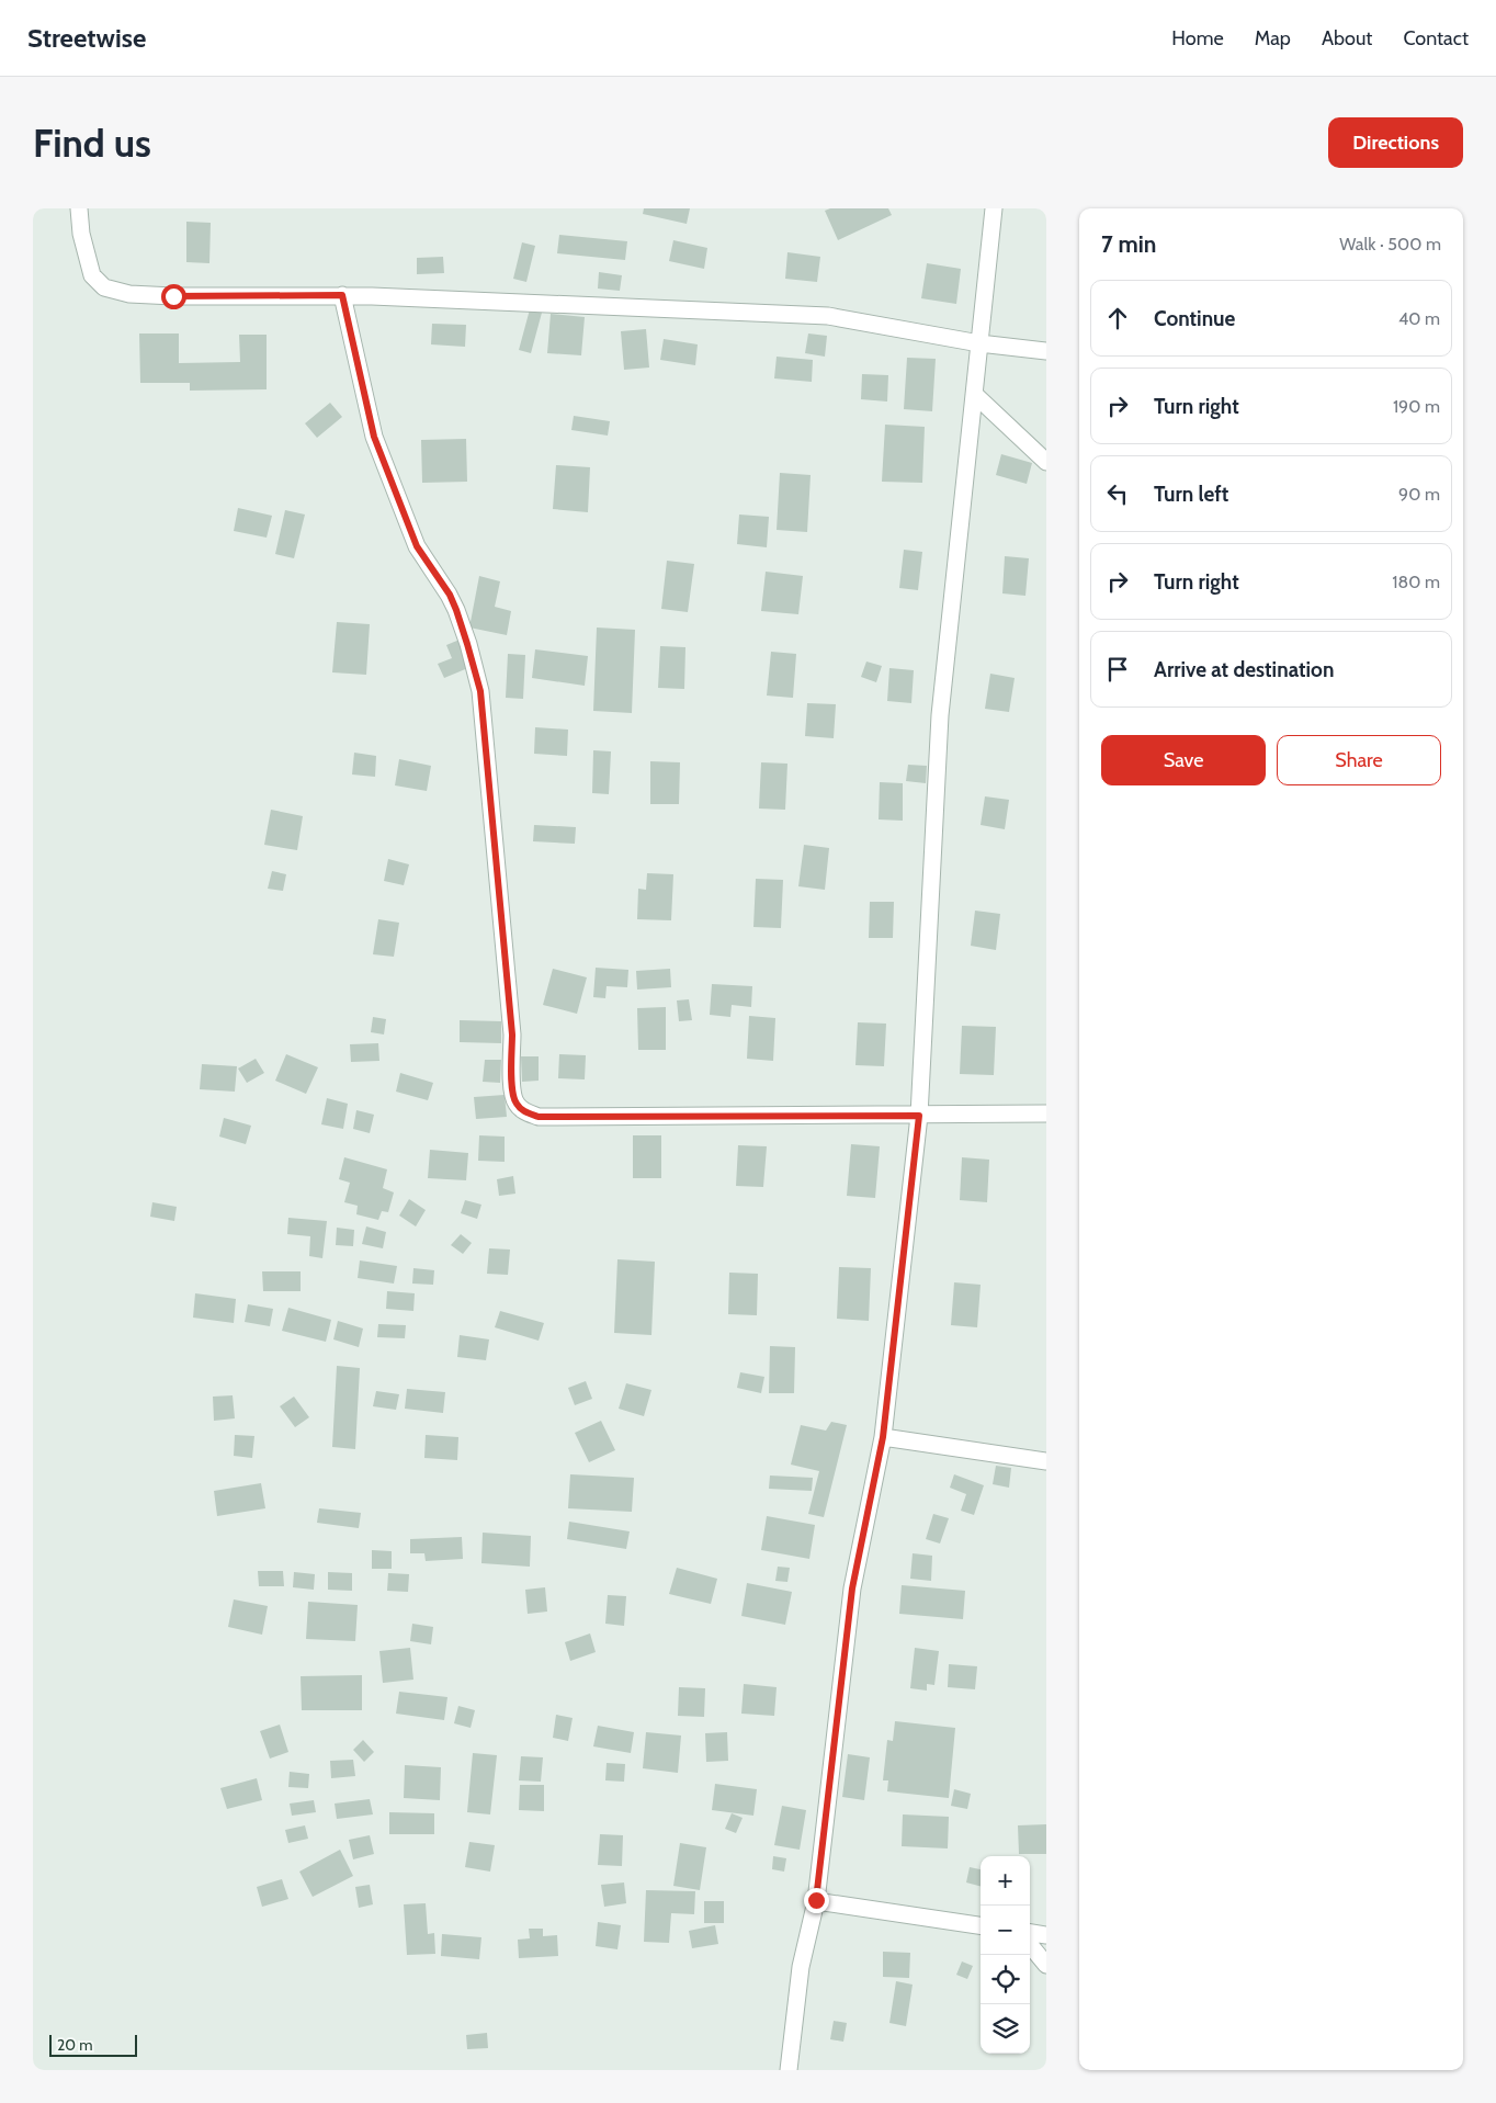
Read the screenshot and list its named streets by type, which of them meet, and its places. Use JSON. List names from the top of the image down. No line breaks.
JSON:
{"scale_bar":"20 m","page":{"header":"Streetwise","nav":["Home","Map","About","Contact"],"buttons":["Directions",["Save","Share"]],"title":"Find us","heading":["7 min","Walk · 500 m"],"list":[["Continue","40 m"],["Turn right","190 m"],["Turn left","90 m"],["Turn right","180 m"],"Arrive at destination"],"map_buttons":["+","−"],"scale":"20 m"}}
